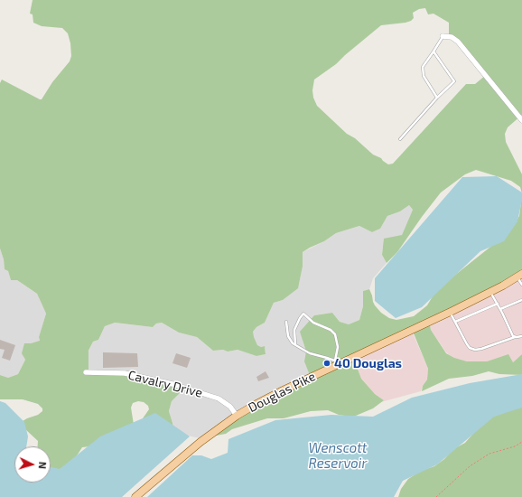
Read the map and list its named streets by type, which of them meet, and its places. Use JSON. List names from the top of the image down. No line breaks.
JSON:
{"streets":{"main road":["Douglas Pike"],"street":["Cavalry Drive"]},"crossings":[["Cavalry Drive","Douglas Pike"]],"water":["Wenscott Reservoir"],"places":["40 Douglas"],"north":"right"}
